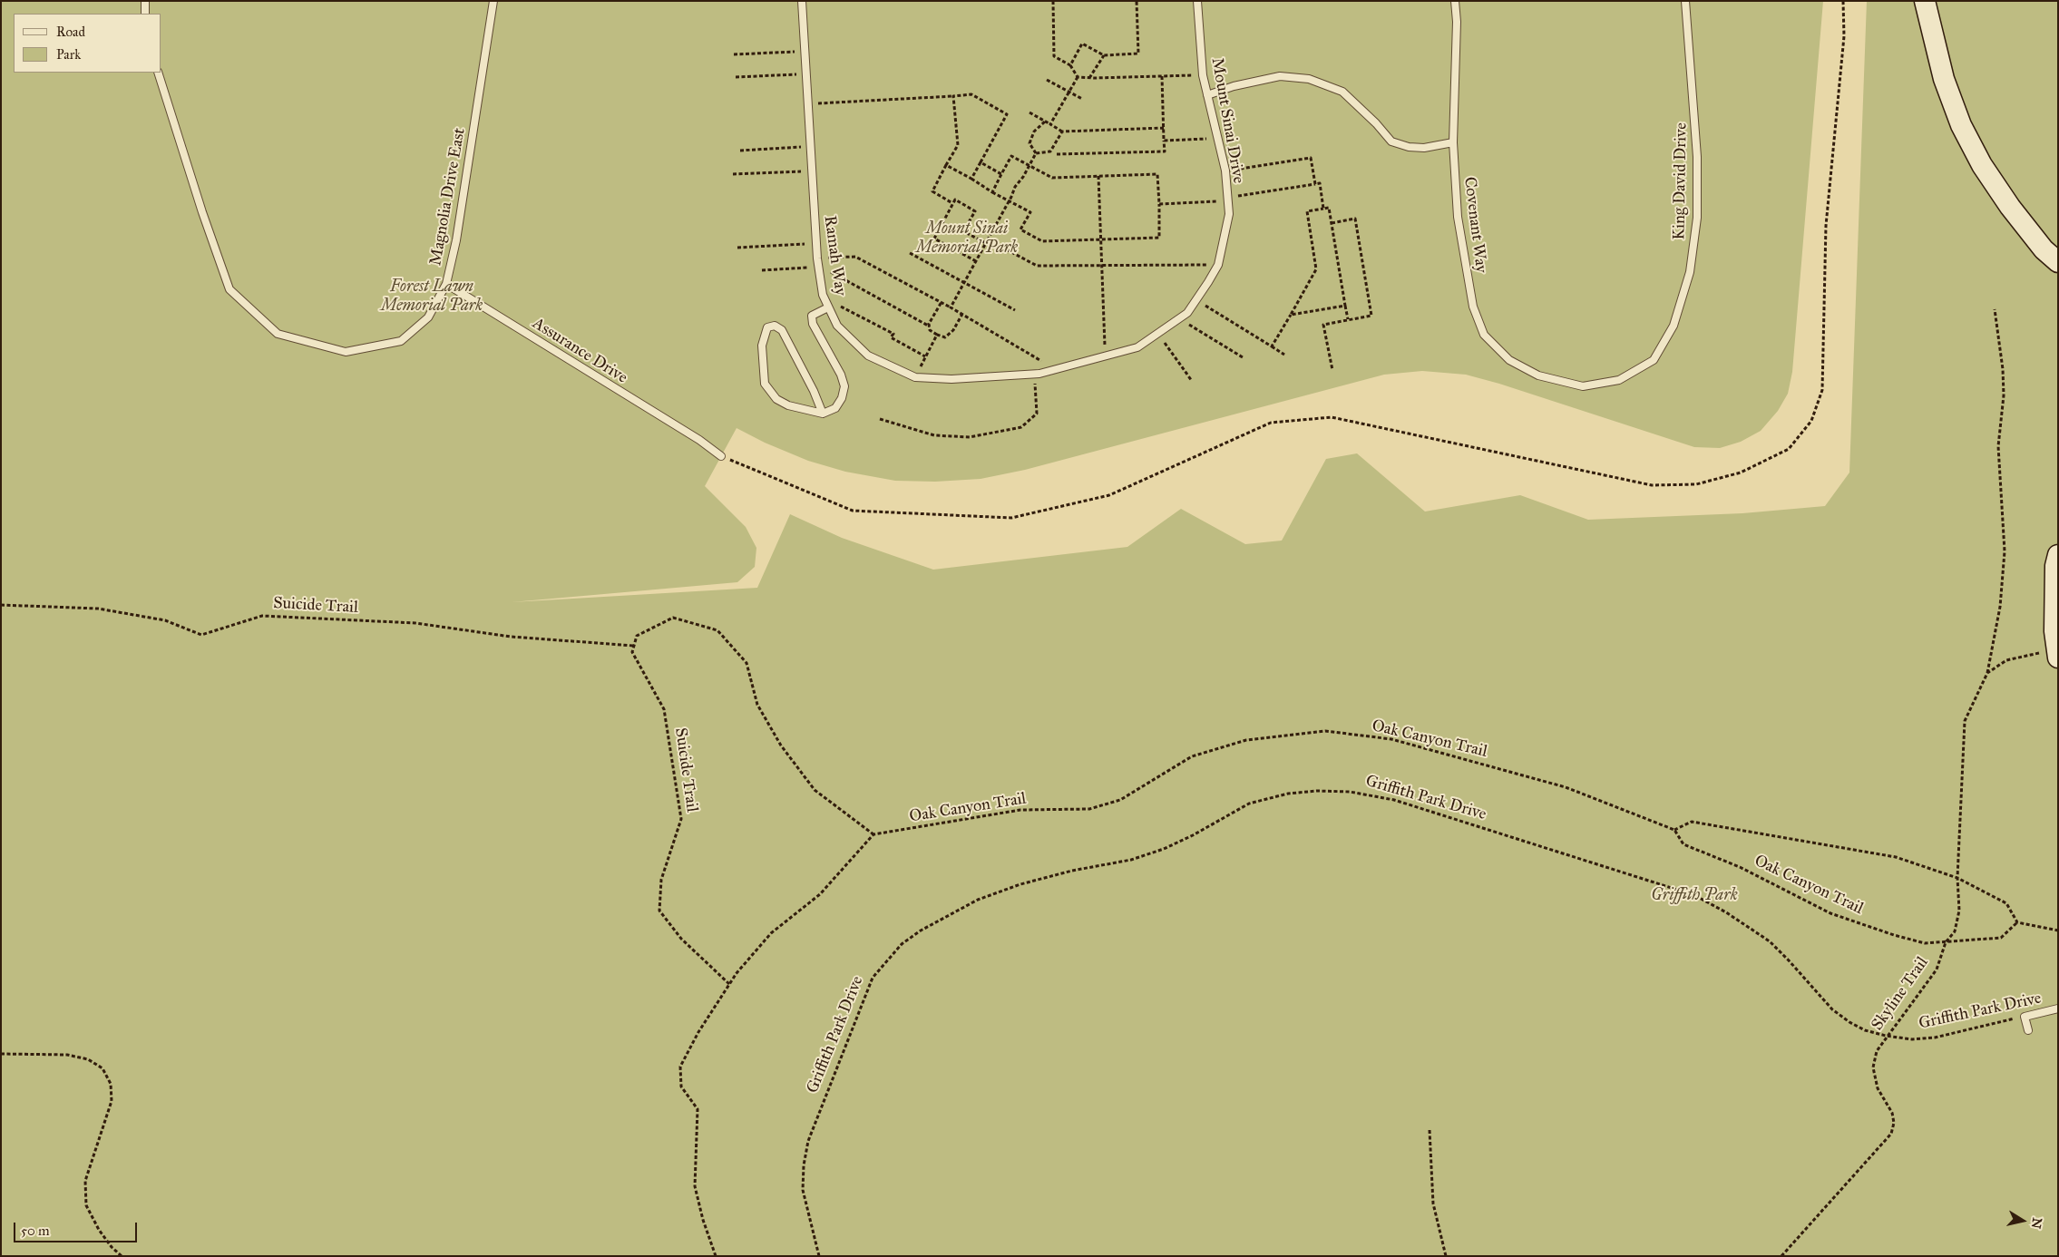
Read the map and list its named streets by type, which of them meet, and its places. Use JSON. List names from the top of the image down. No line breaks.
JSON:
{"streets":{"lane":["Mount Sinai Drive","King David Drive","Magnolia Drive East","Covenant Way","Ramah Way","Assurance Drive","Griffith Park Drive"],"path":["Suicide Trail","Oak Canyon Trail","Skyline Trail"]},"crossings":[["Mount Sinai Drive","Ramah Way"],["King David Drive","Covenant Way"],["Magnolia Drive East","Assurance Drive"],["Oak Canyon Trail","Skyline Trail"],["Griffith Park Drive","Skyline Trail"]],"parks":["Mount Sinai Memorial Park","Forest Lawn Memorial Park","Griffith Park"],"legend":["Road","Park"],"scale_bar":"50 m","north":"right"}
